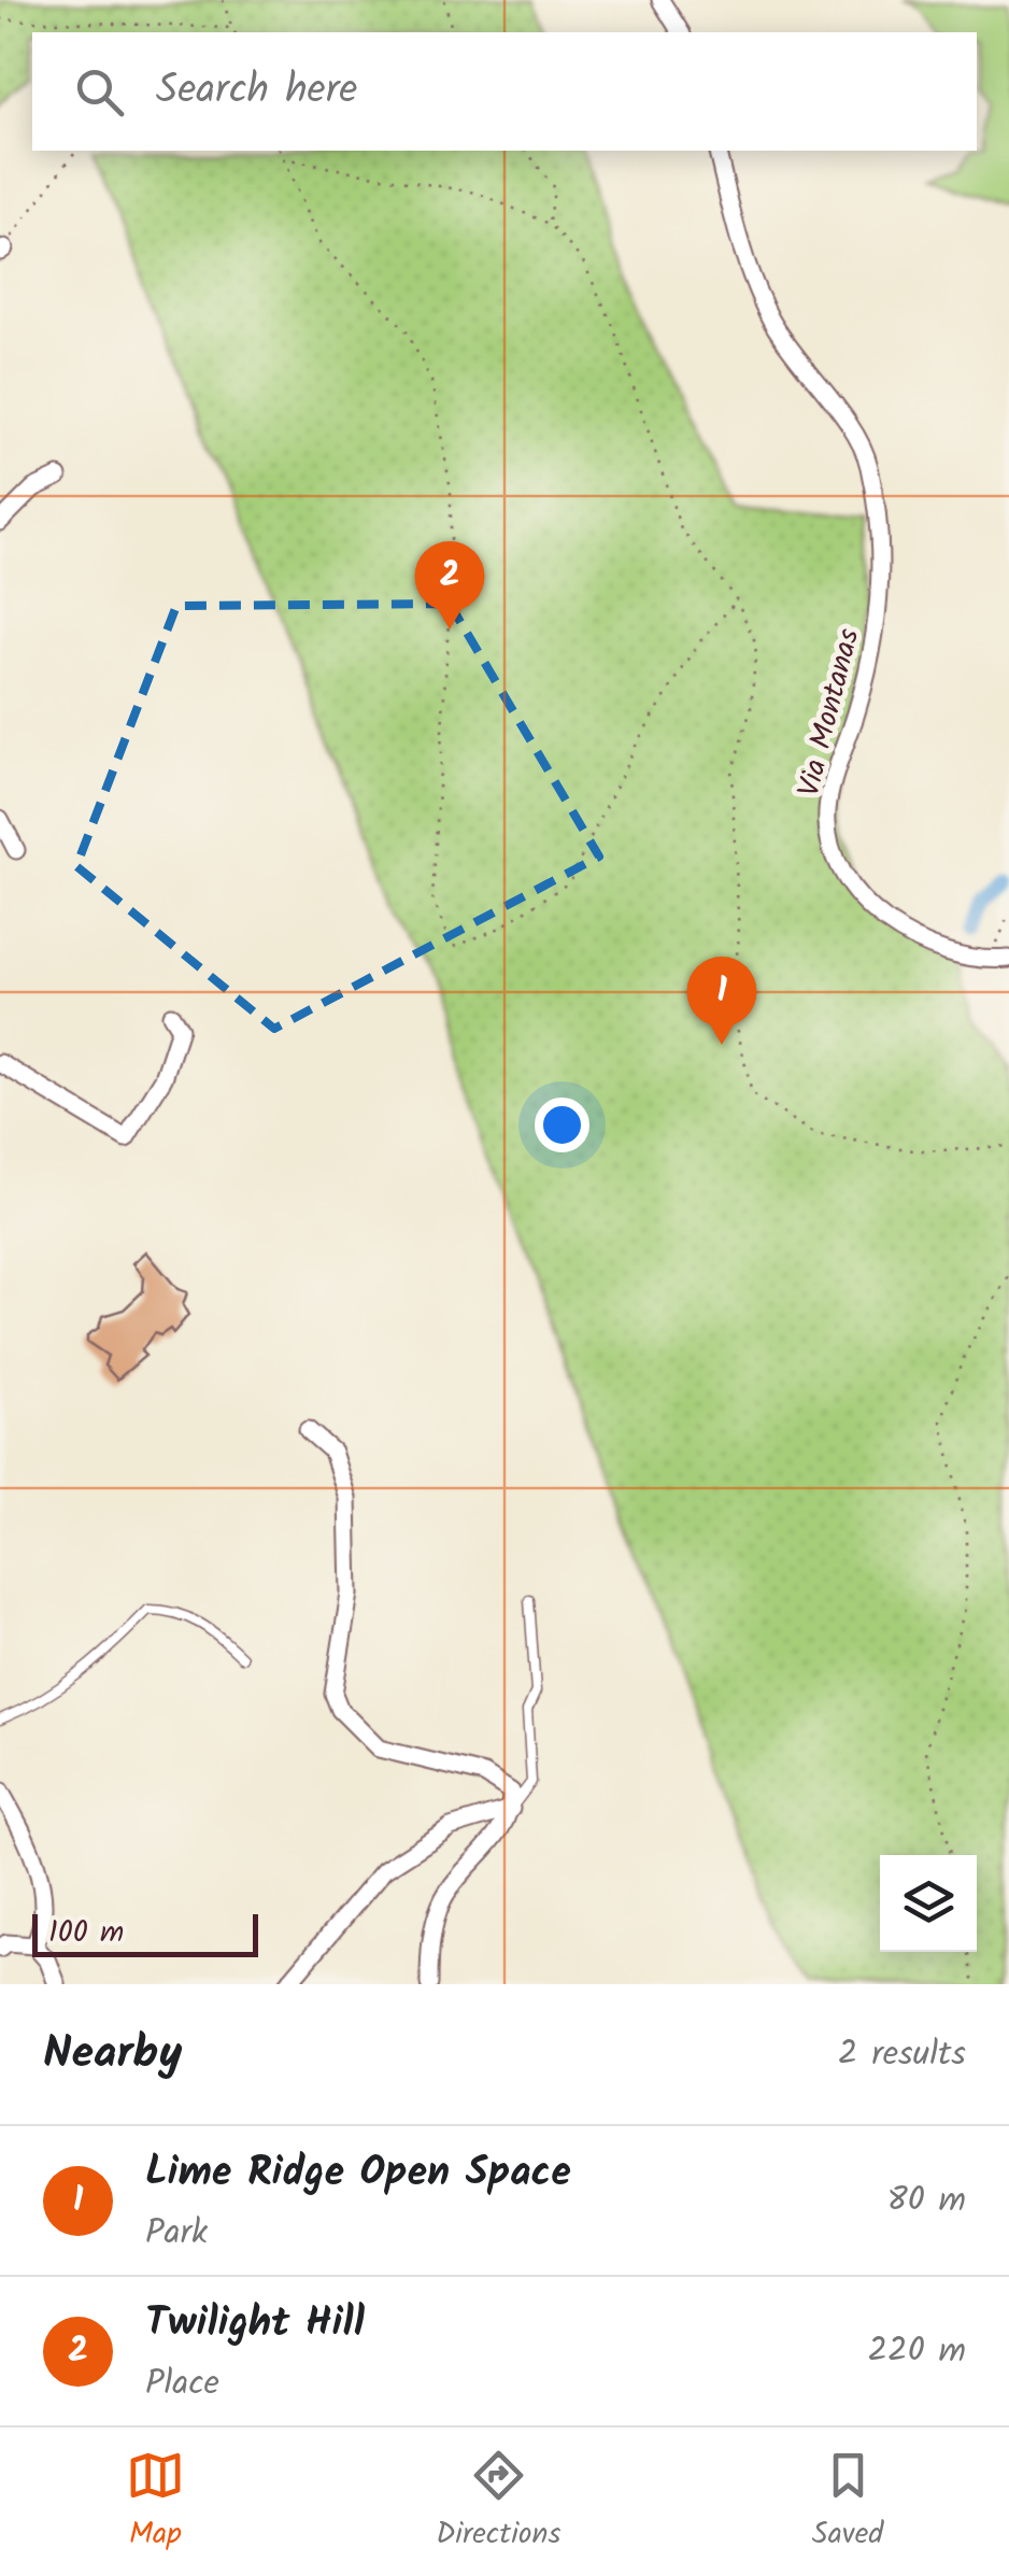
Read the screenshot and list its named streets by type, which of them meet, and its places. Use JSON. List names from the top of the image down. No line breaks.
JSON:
{"streets":{"street":["Via Montanas"]},"scale_bar":"100 m","page":{"search":"Search here","pins":["2","1"],"scale":"100 m","heading":["Nearby","2 results"],"list":[{"mark":"1","name":"Lime Ridge Open Space","note":"Park","value":"80 m"},{"mark":"2","name":"Twilight Hill","note":"Place","value":"220 m"}],"nav":["Map","Directions","Saved"]}}
